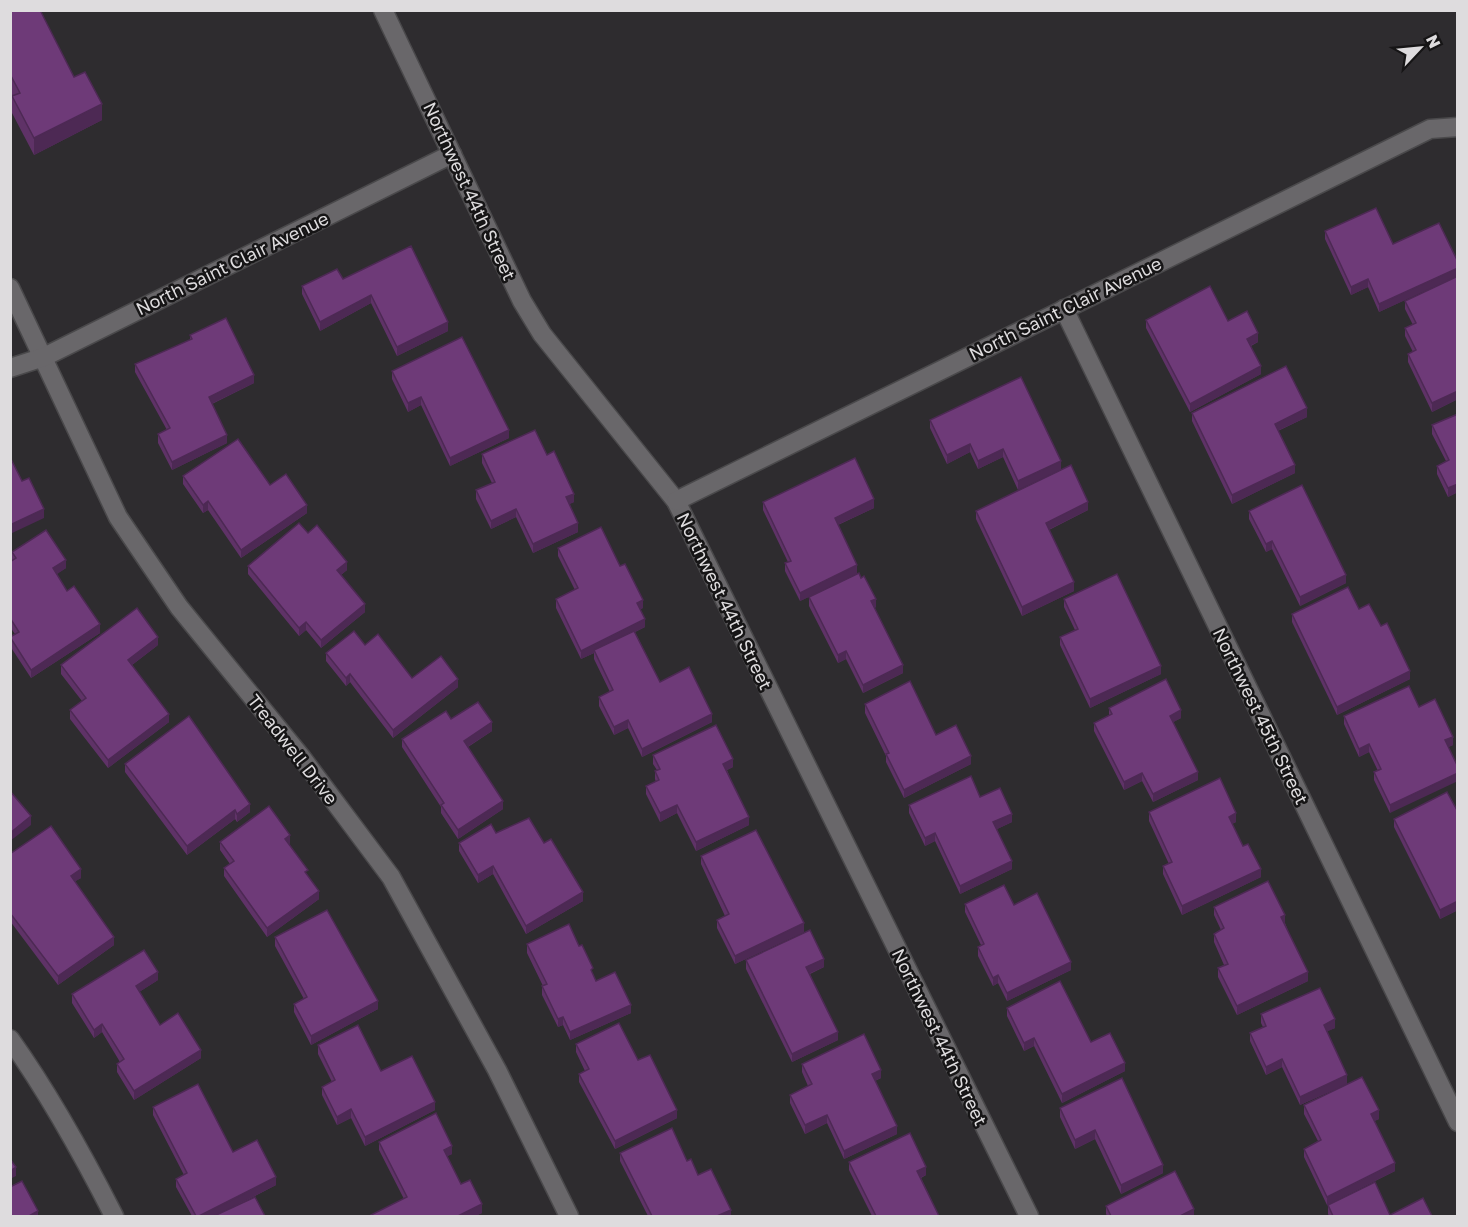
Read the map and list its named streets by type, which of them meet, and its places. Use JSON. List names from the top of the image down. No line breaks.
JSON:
{"streets":{"street":["Northwest 44th Street","North Saint Clair Avenue","Northwest 45th Street","Treadwell Drive"]},"crossings":[["Northwest 44th Street","North Saint Clair Avenue"],["North Saint Clair Avenue","Northwest 45th Street"],["North Saint Clair Avenue","Treadwell Drive"]],"north":"top right"}
